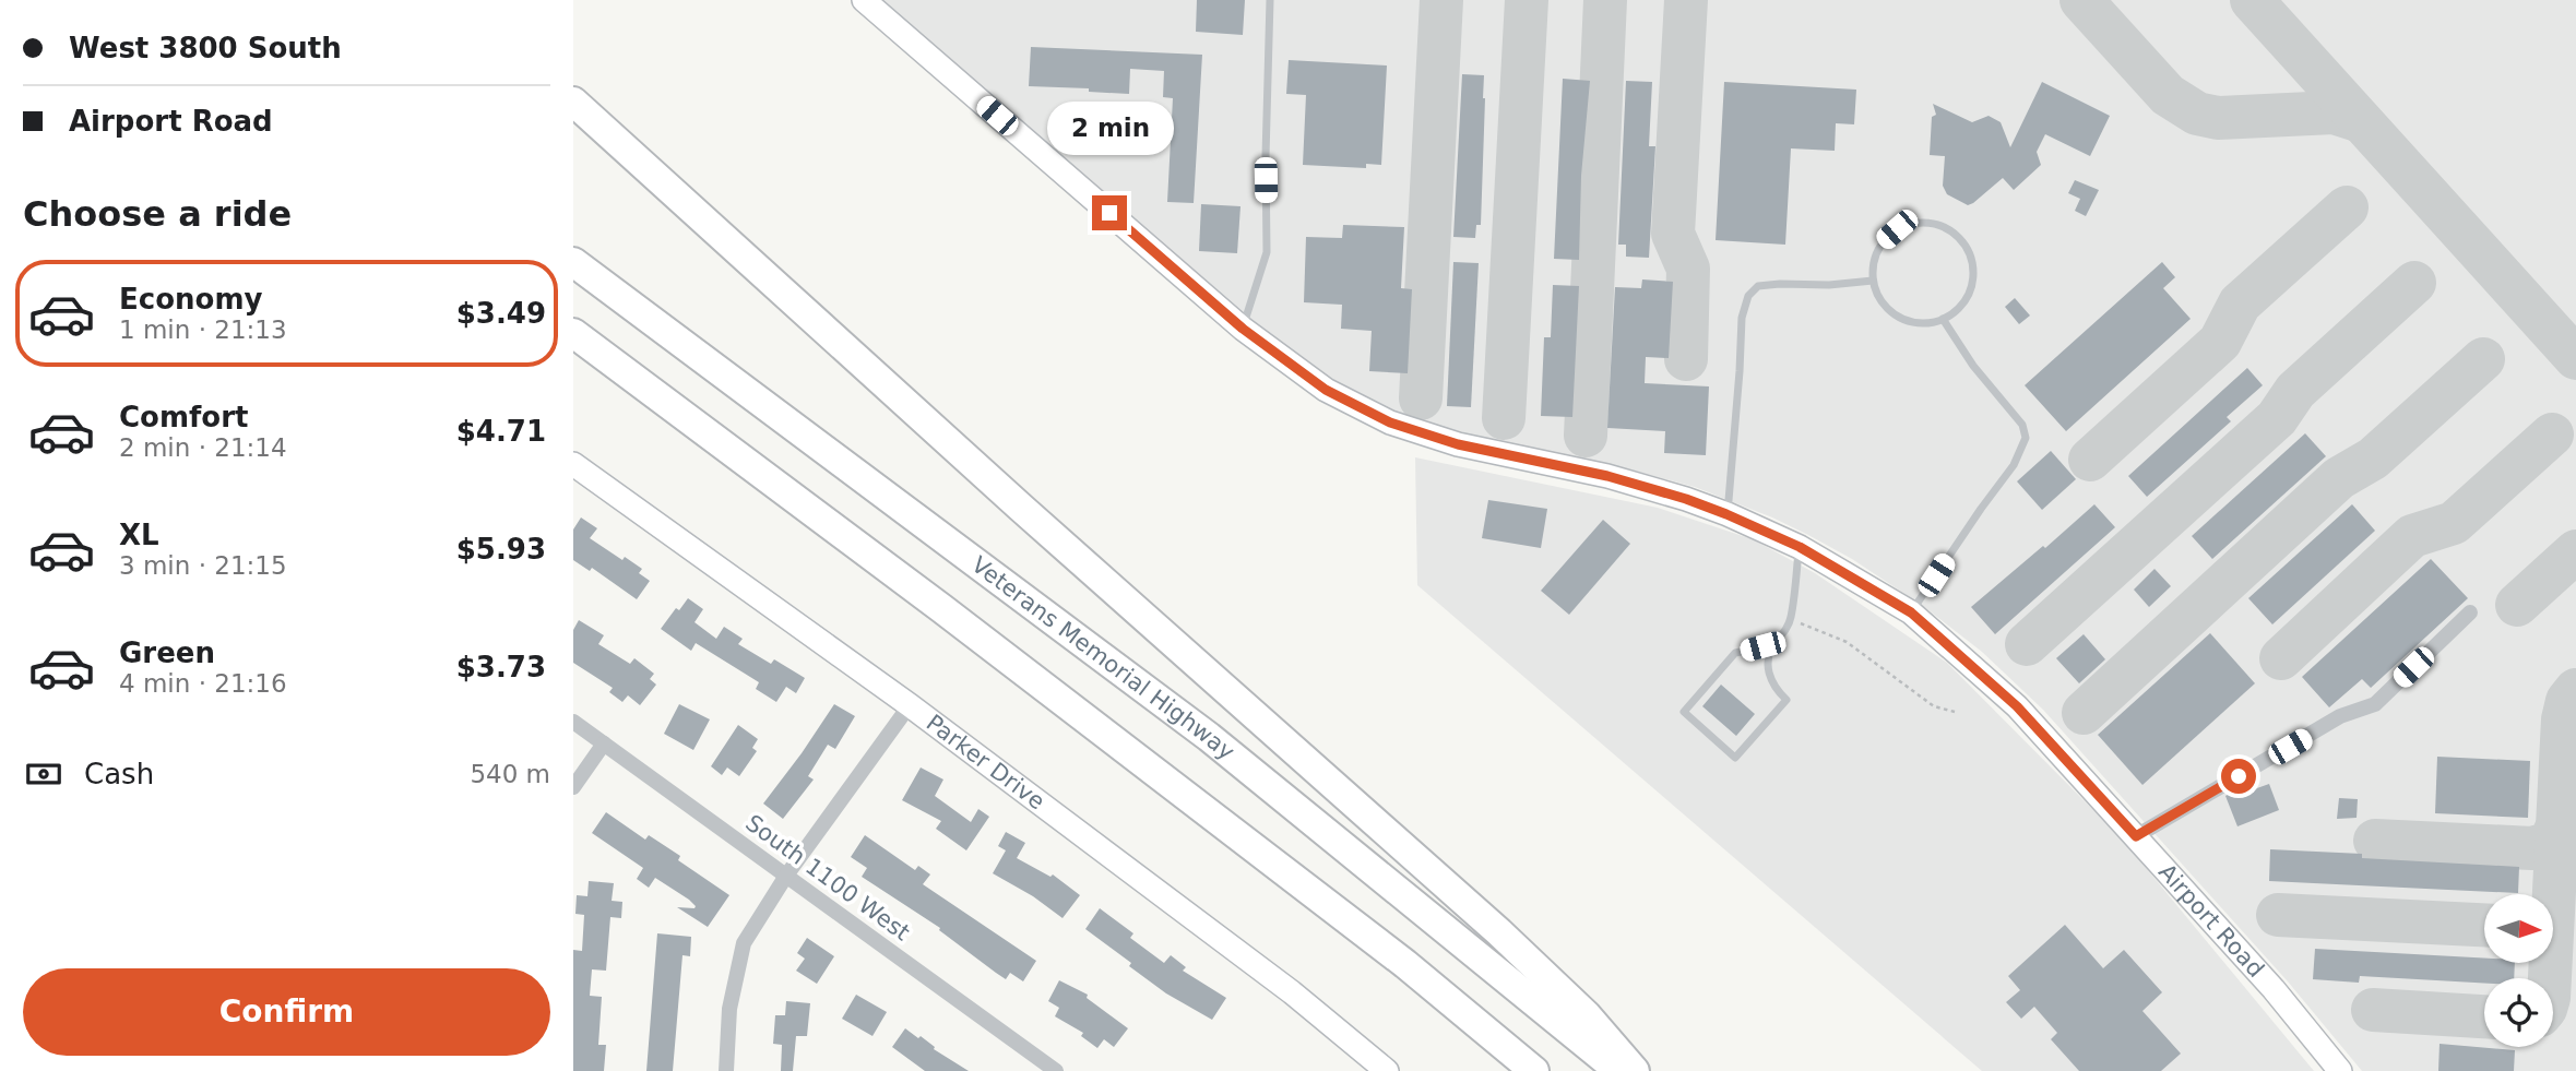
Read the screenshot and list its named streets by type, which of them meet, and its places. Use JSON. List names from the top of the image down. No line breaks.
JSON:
{"streets":{"highway":["Veterans Memorial Highway"],"street":["Parker Drive","South 1100 West","Airport Road"]},"north":"right","page":{"banner":["West 3800 South","Airport Road"],"bubble":"2 min","heading":"Choose a ride","list":[{"name":"Economy","note":"1 min · 21:13","value":"$3.49"},{"name":"Comfort","note":"2 min · 21:14","value":"$4.71"},{"name":"XL","note":"3 min · 21:15","value":"$5.93"},{"name":"Green","note":"4 min · 21:16","value":"$3.73"}],"pay":["Cash","540 m"],"buttons":"Confirm"}}
